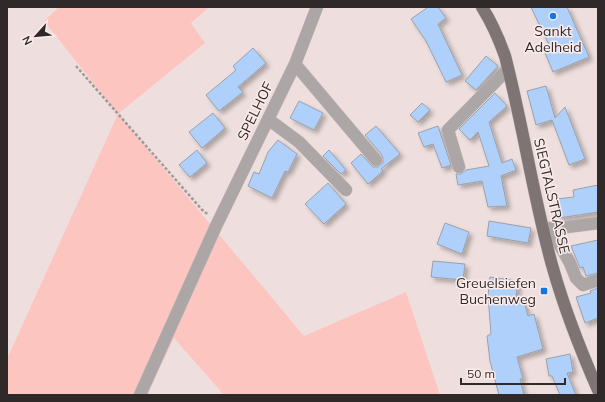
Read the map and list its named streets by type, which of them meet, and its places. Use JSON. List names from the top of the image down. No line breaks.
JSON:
{"streets":{"main road":["SIEGTALSTRASSE"],"street":["SPELHOF"]},"places":{"other":["Sankt Adelheid"],"transit":["Greuelsiefen Buchenweg"]},"scale_bar":"50 m","north":"bottom left"}
